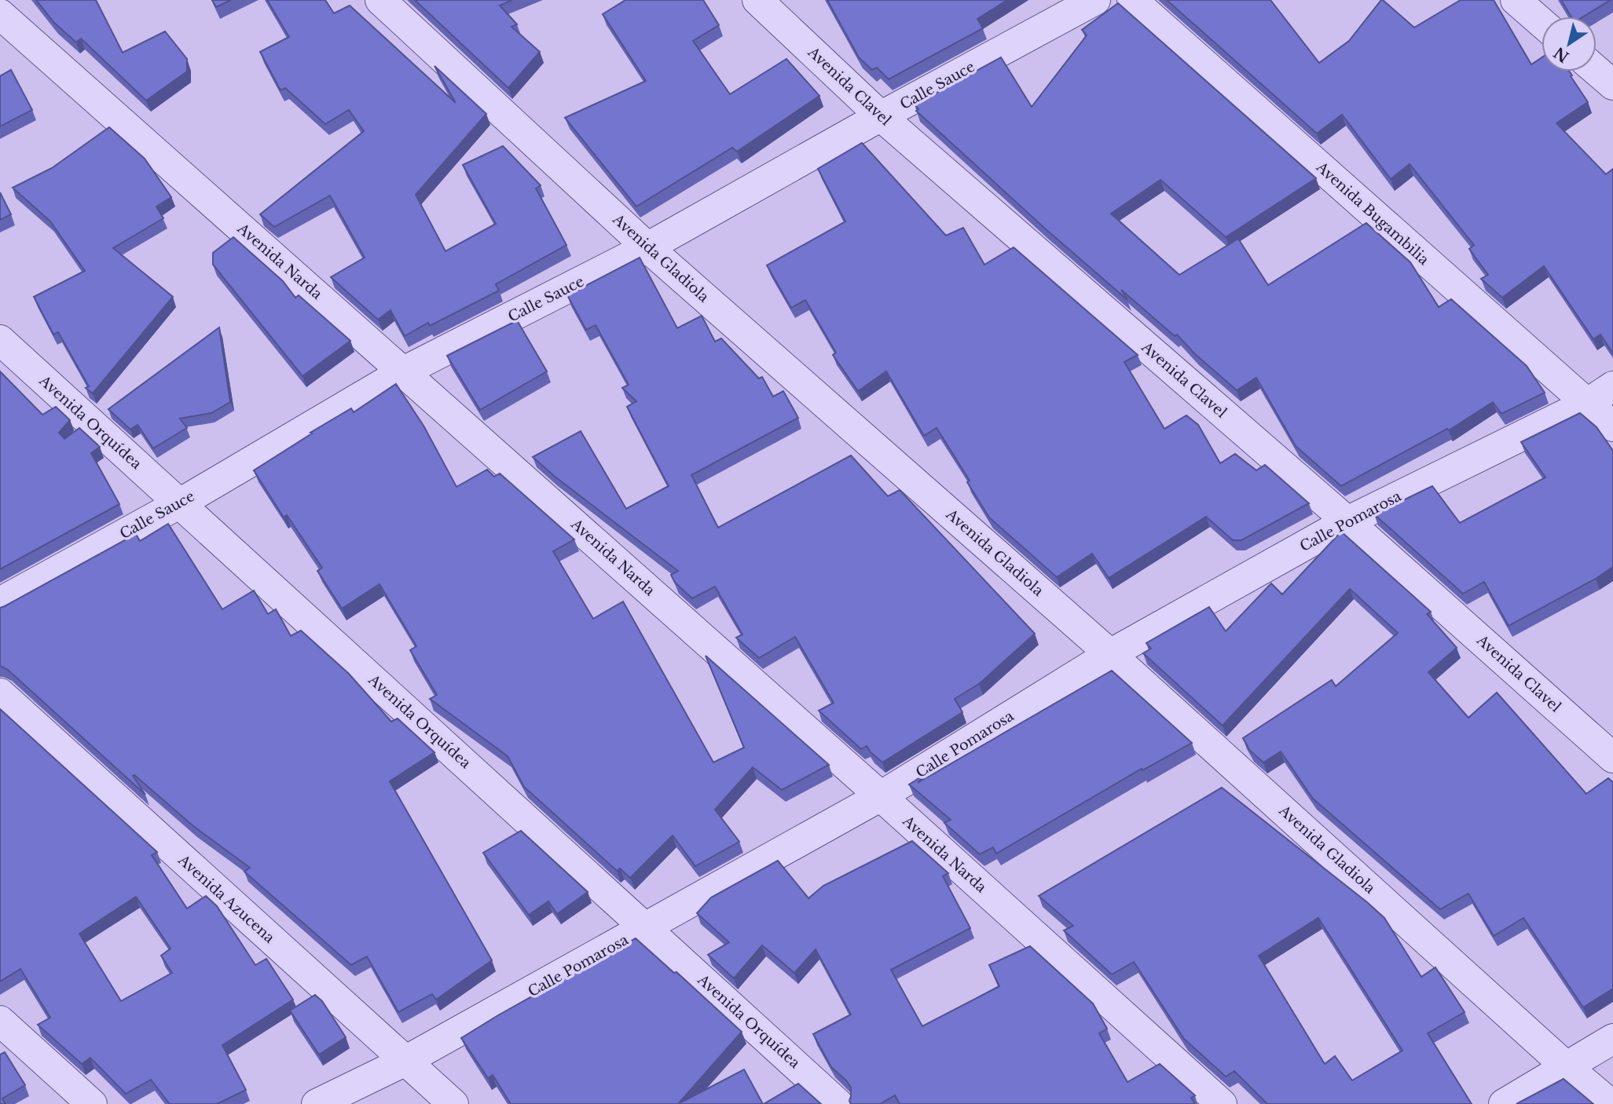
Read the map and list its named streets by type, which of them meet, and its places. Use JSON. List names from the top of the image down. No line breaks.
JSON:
{"streets":{"street":["Calle Sauce","Avenida Clavel","Avenida Bugambilia","Avenida Gladiola","Avenida Narda","Avenida Orquídea","Calle Pomarosa","Avenida Azucena"]},"crossings":[["Calle Sauce","Avenida Clavel"],["Calle Sauce","Avenida Gladiola"],["Calle Sauce","Avenida Narda"],["Calle Sauce","Avenida Orquídea"],["Avenida Clavel","Calle Pomarosa"],["Avenida Bugambilia","Calle Pomarosa"],["Avenida Gladiola","Calle Pomarosa"],["Avenida Narda","Calle Pomarosa"],["Avenida Orquídea","Calle Pomarosa"],["Calle Pomarosa","Avenida Azucena"]],"north":"bottom left"}
